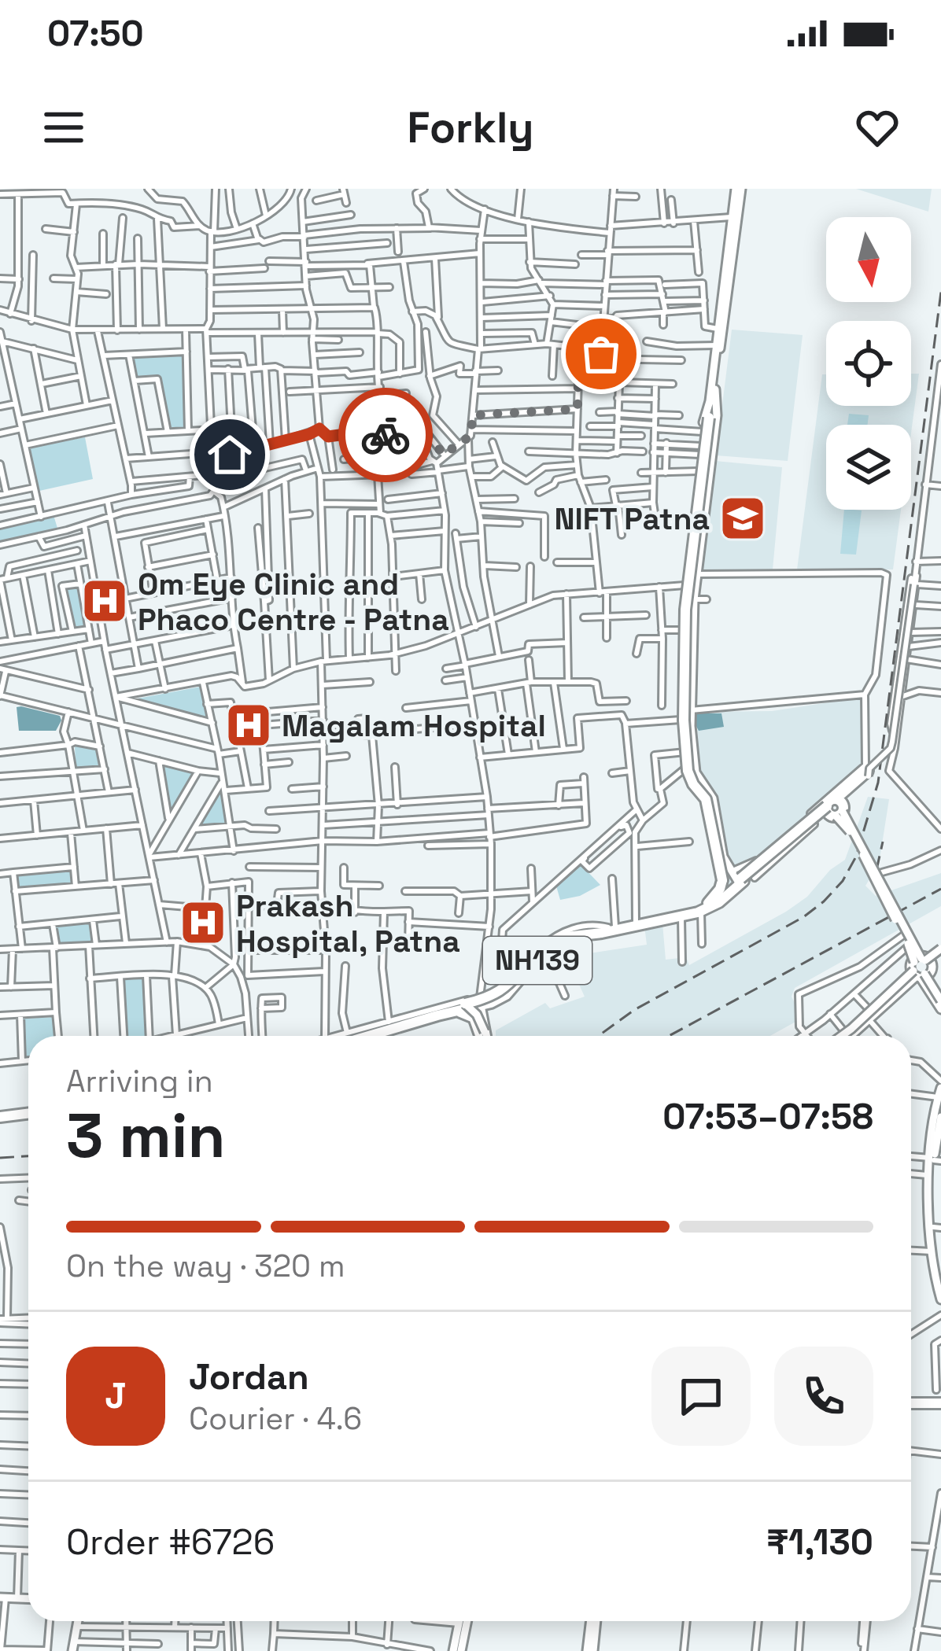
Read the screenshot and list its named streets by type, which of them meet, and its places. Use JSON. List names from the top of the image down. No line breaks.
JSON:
{"streets":{"highway":["NH139"]},"places":{"school or university":["NIFT Patna"],"hospital":["Om Eye Clinic and Phaco Centre - Patna","Magalam Hospital","Prakash Hospital, Patna"]},"north":"bottom","page":{"status":"07:50","header":"Forkly","heading":["3 min","Arriving in","07:53–07:58"],"panel":["Jordan","Courier · 4.6","Order #6726","₹1,130"],"bar":"On the way · 320 m","round":"J"}}
